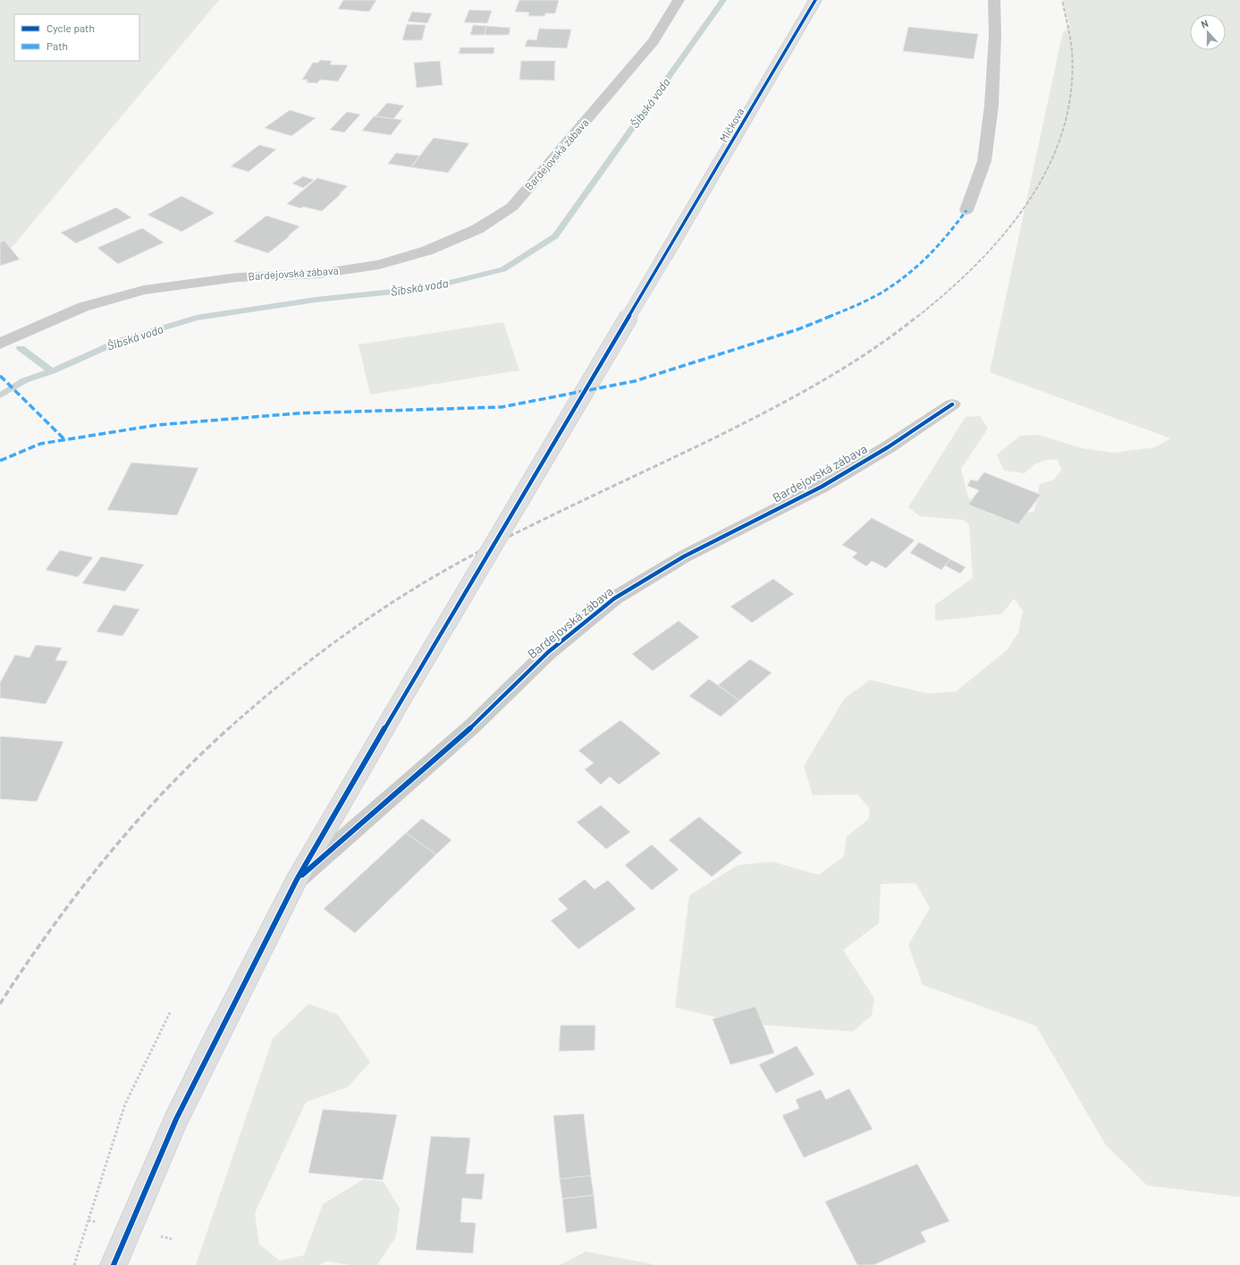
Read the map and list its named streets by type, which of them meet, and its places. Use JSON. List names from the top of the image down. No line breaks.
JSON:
{"streets":{"main road":["Mičkova"],"street":["Bardejovská zábava"]},"crossings":[["Mičkova","Bardejovská zábava"]],"water":["Šibská voda"],"legend":["Cycle path","Path"],"north":"top"}
